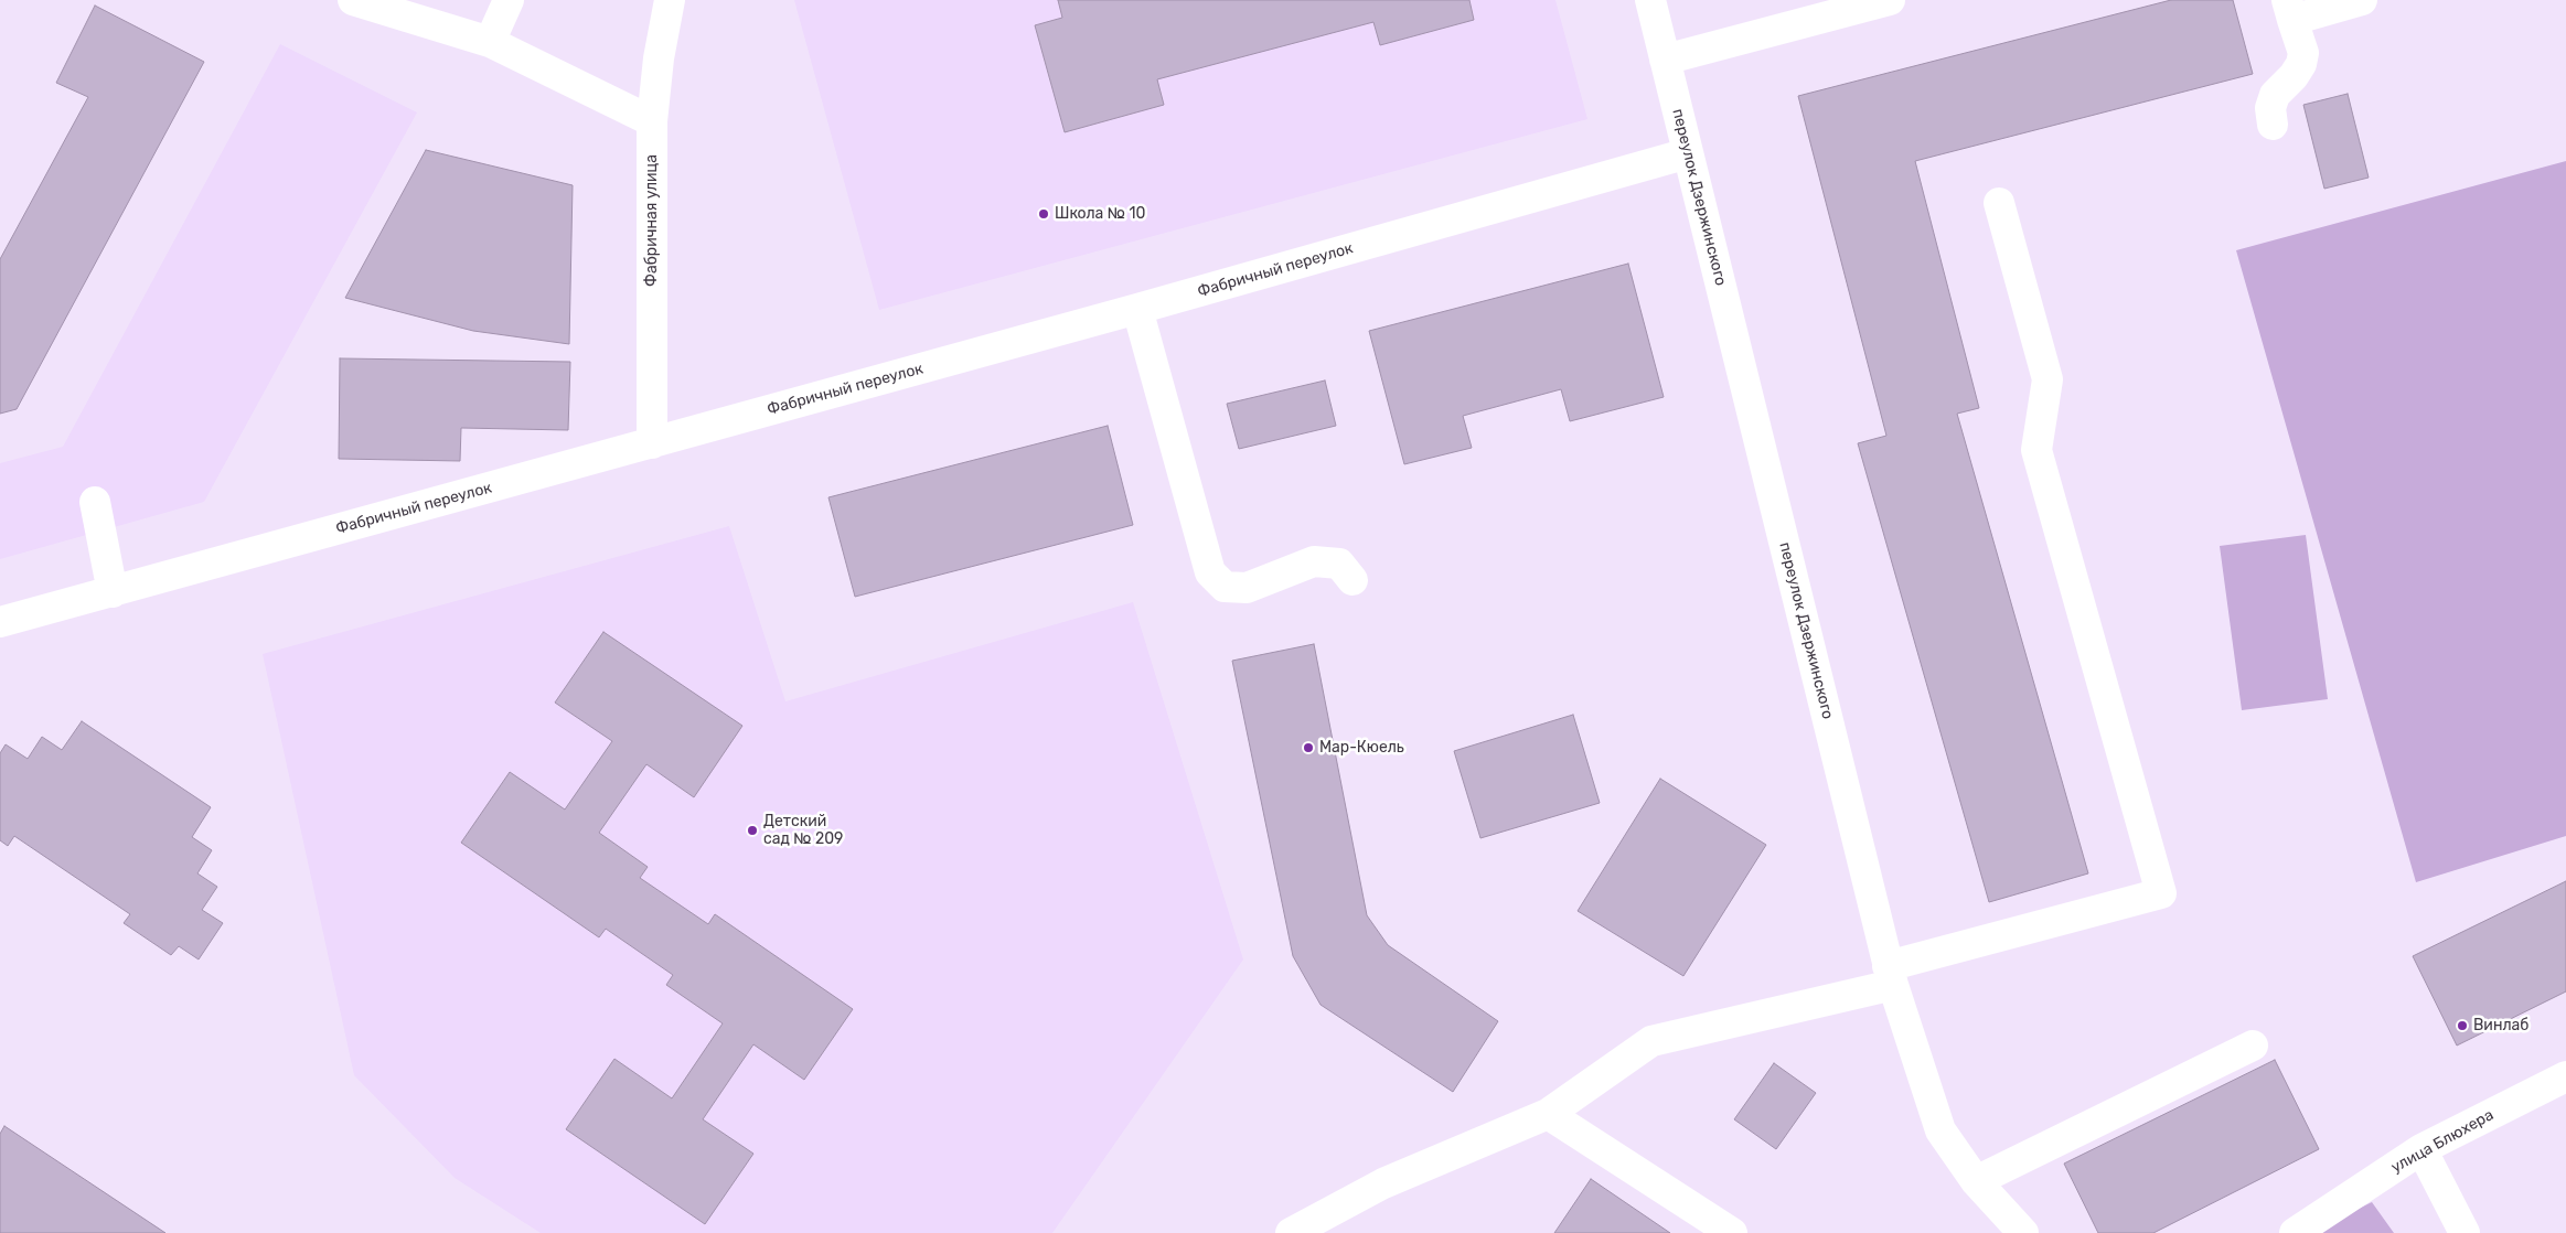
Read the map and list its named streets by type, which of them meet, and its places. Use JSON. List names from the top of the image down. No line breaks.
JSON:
{"streets":{"street":["переулок Дзержинского","Фабричная улица","Фабричный переулок","улица Блюхера"]},"crossings":[["переулок Дзержинского","Фабричный переулок"],["Фабричная улица","Фабричный переулок"]],"places":["Школа № 10","Мар-Кюель","Детский сад № 209","Винлаб"]}
